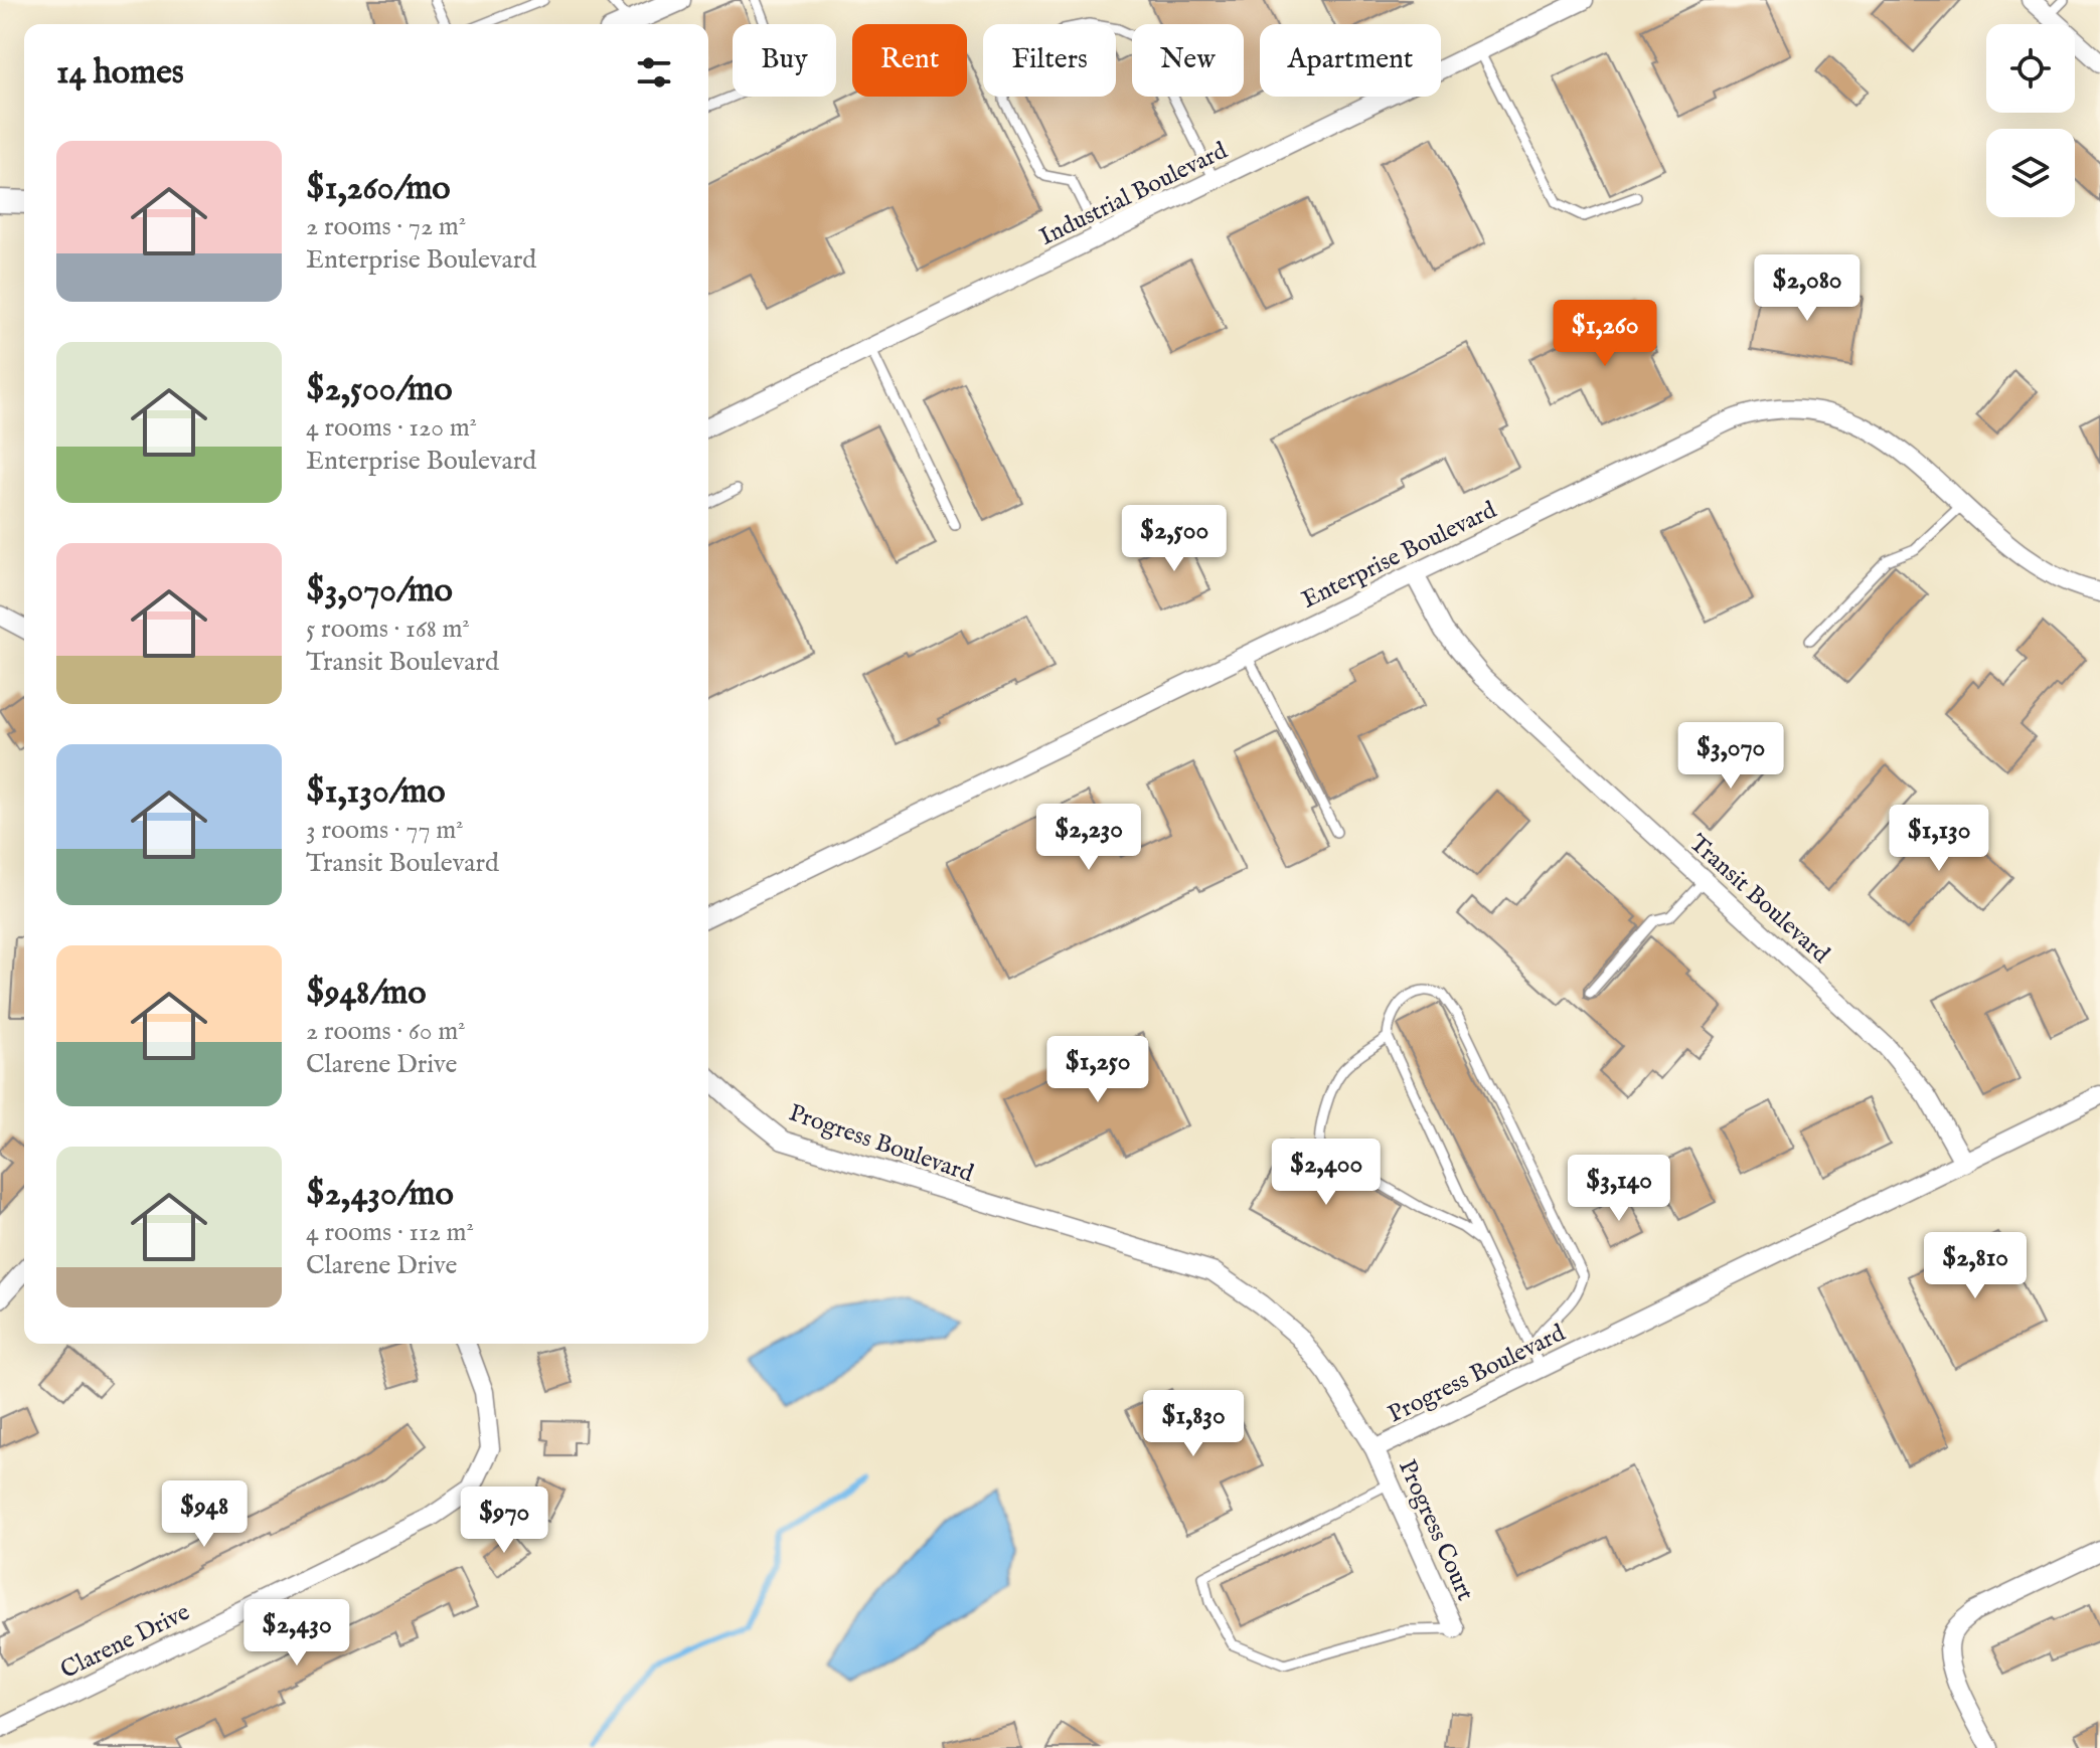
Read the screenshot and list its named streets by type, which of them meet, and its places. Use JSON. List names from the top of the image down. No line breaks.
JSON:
{"streets":{"street":["Industrial Boulevard","Enterprise Boulevard","Transit Boulevard","Progress Boulevard","Progress Court","Clarene Drive"]},"crossings":[["Enterprise Boulevard","Transit Boulevard"],["Transit Boulevard","Progress Boulevard"],["Progress Boulevard","Progress Court"]],"page":{"chip":["Buy","Rent","Filters","New","Apartment"],"heading":"14 homes","list":[{"name":"$1,260/mo","note":"2 rooms · 72 m² · Enterprise Boulevard"},{"name":"$2,500/mo","note":"4 rooms · 120 m² · Enterprise Boulevard"},{"name":"$3,070/mo","note":"5 rooms · 168 m² · Transit Boulevard"},{"name":"$1,130/mo","note":"3 rooms · 77 m² · Transit Boulevard"},{"name":"$948/mo","note":"2 rooms · 60 m² · Clarene Drive"},{"name":"$2,430/mo","note":"4 rooms · 112 m² · Clarene Drive"}],"price":["$2,080","$1,260","$2,500","$3,070","$2,230","$1,130","$1,250","$2,400","$3,140","$2,810","$1,830","$948","$970","$2,430"]}}
